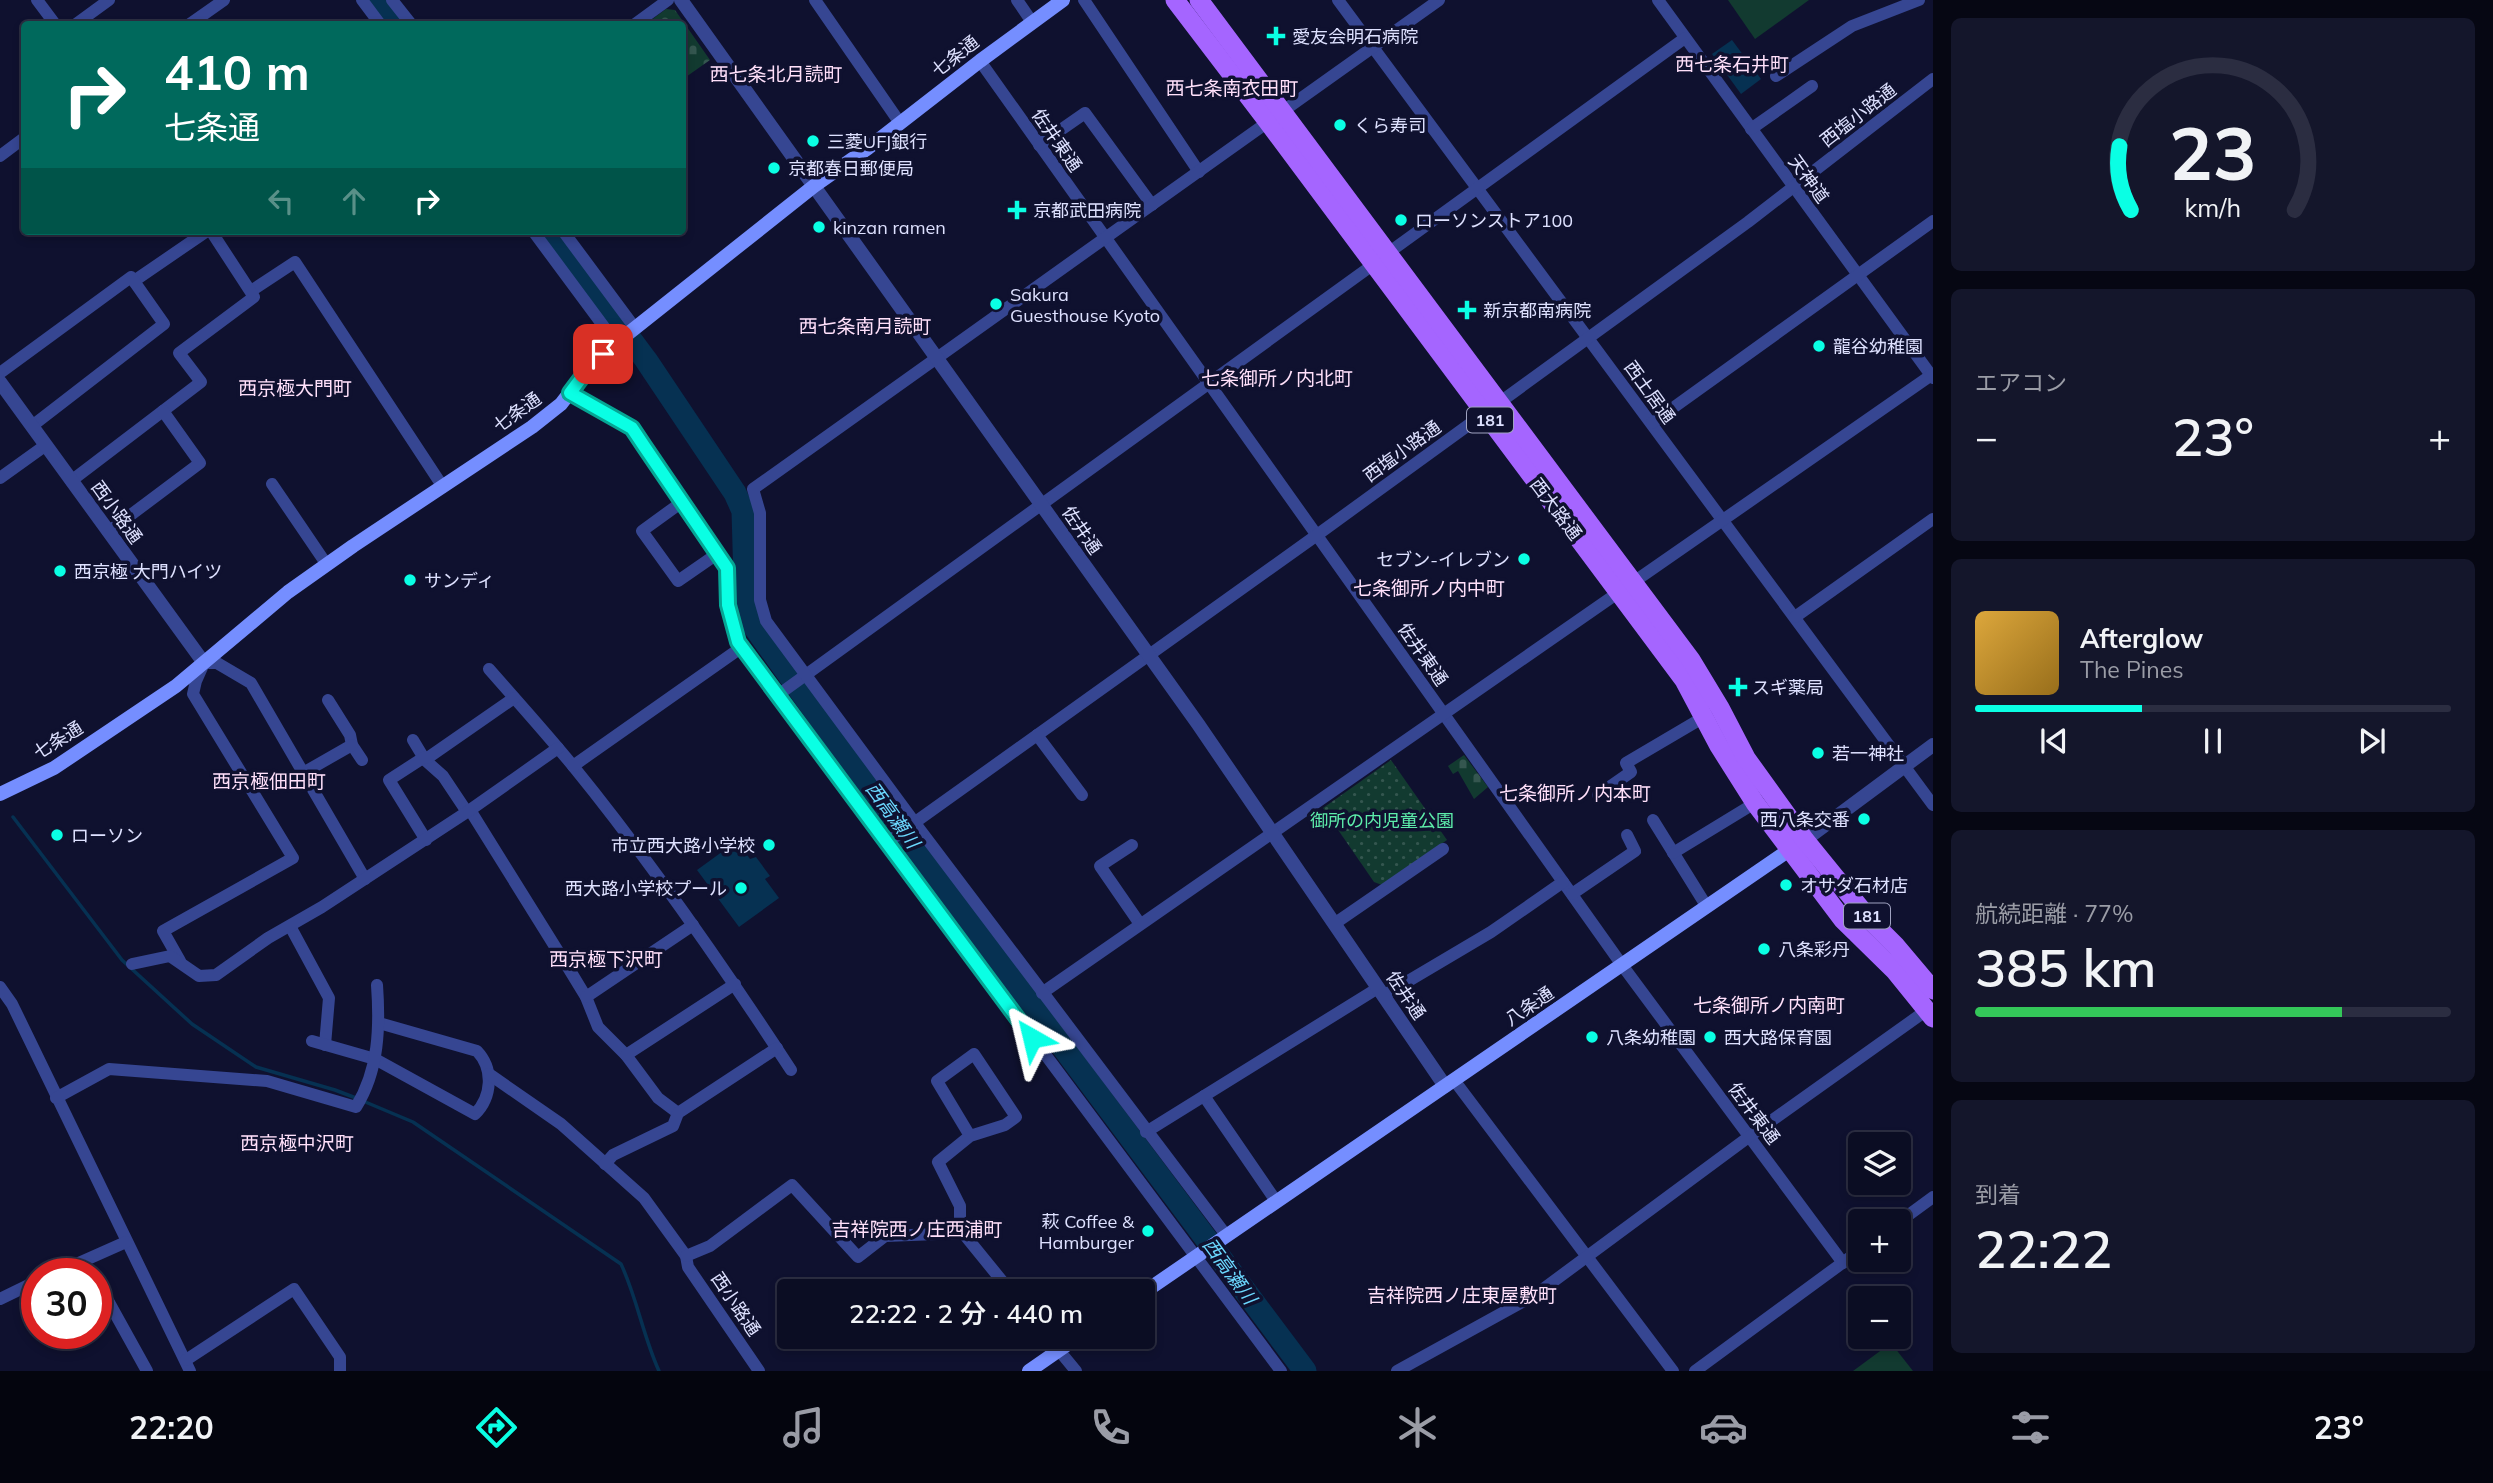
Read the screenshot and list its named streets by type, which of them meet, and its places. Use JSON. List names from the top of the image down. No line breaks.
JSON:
{"streets":{"main road":["七条通","181","西大路通","八条通"],"street":["西塩小路通","佐井東通","天神道","西土居通","西小路通","佐井通"]},"crossings":[["七条通","佐井東通"],["七条通","西小路通"],["七条通","佐井通"],["西塩小路通","佐井東通"],["西塩小路通","天神道"],["西塩小路通","西土居通"],["西塩小路通","西大路通"],["西塩小路通","佐井通"],["佐井東通","八条通"],["西土居通","八条通"],["西大路通","八条通"],["佐井通","八条通"]],"districts":["西七条石井町","西七条北月読町","西七条南衣田町","西七条南月読町","七条御所ノ内北町","西京極大門町","七条御所ノ内中町","西京極佃田町","七条御所ノ内本町","西京極下沢町","七条御所ノ内南町","西京極中沢町","吉祥院西ノ庄西浦町","吉祥院西ノ庄東屋敷町"],"water":["西高瀬川"],"parks":["御所の内児童公園"],"places":{"health":["愛友会明石病院","京都武田病院","新京都南病院","スギ薬局"],"other":["くら寿司","三菱UFJ銀行","京都春日郵便局","ローソンストア100","kinzan ramen","Sakura Guesthouse Kyoto","龍谷幼稚園","セブン-イレブン","西京極 大門ハイツ","サンディ","若一神社","西八条交番","ローソン","市立西大路小学校","オサダ石材店","西大路小学校プール","八条彩丹","八条幼稚園","西大路保育園","萩 Coffee & Hamburger"]},"page":{"turn":["410 m","七条通"],"tile":["エアコン",["航続距離 · 77%","385 km"],["到着","22:22"]],"heat":["−","23°","+"],"song":["Afterglow","The Pines"],"map_buttons":["+","−"],"limit":"30","trip":"22:22 · 2 分 · 440 m","tabs":["22:20","23°"],"gauge":["23","km/h"]}}
